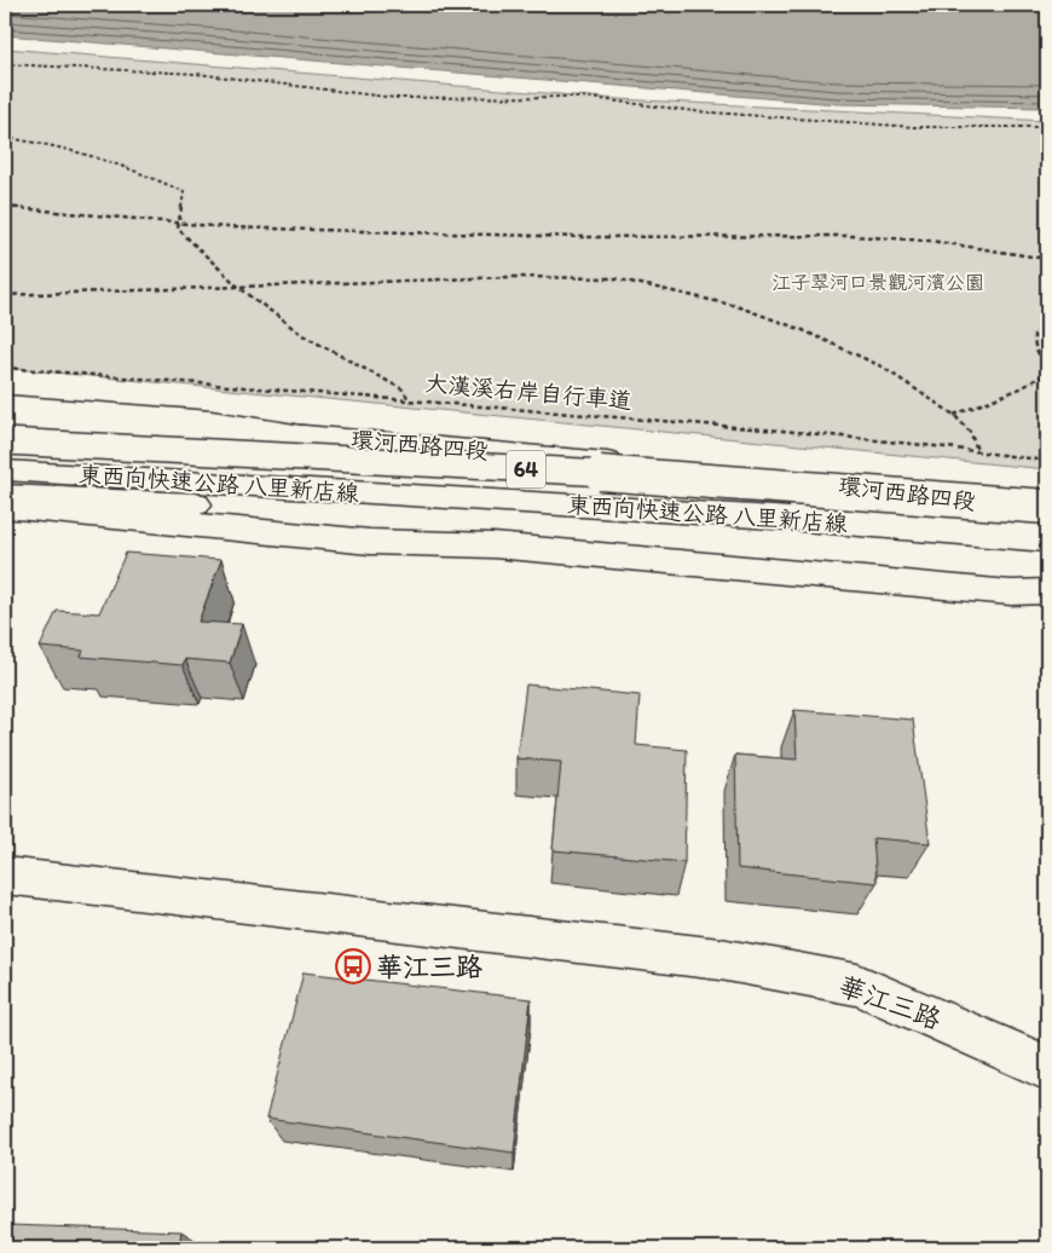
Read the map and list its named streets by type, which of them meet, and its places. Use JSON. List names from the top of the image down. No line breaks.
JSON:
{"streets":{"main road":["環河西路四段","64","東西向快速公路 八里新店線","華江三路"],"path":["大漢溪右岸自行車道"]},"crossings":[["環河西路四段","東西向快速公路 八里新店線"]],"parks":["江子翠河口景觀河濱公園"],"places":{"bus stop":["華江三路"]}}
